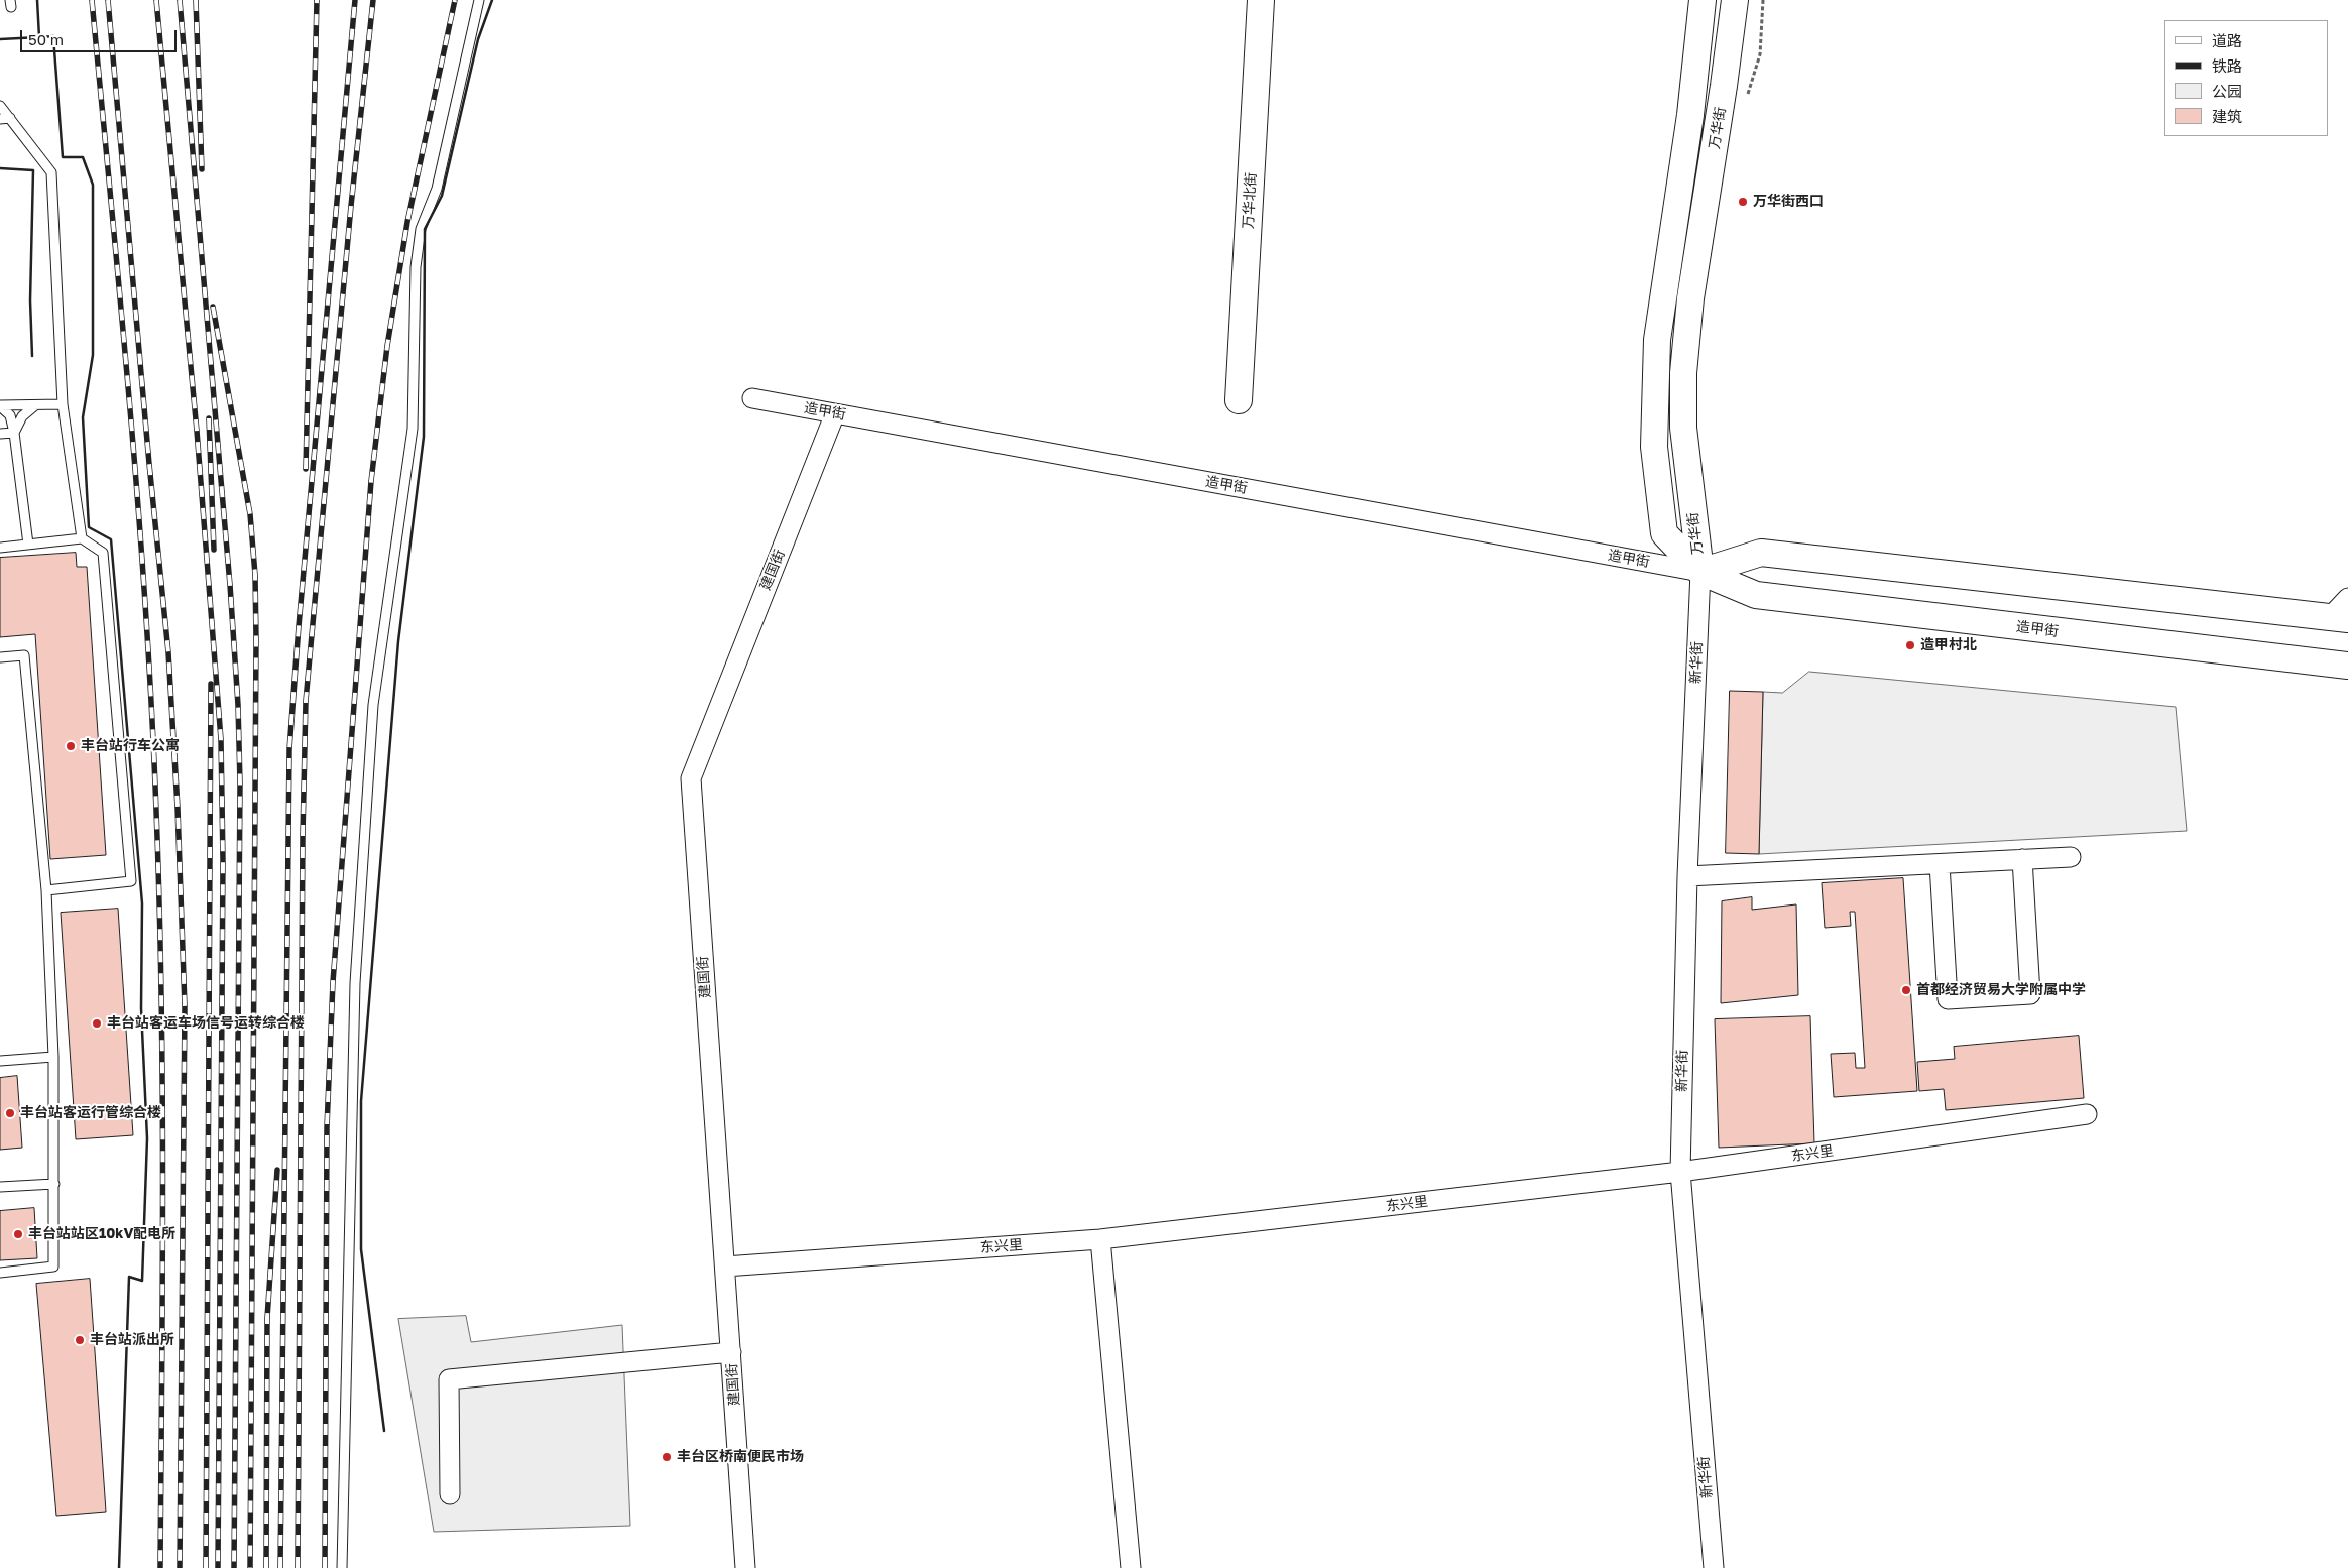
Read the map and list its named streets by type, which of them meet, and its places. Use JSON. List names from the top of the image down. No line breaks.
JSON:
{"streets":{"main road":["万华街","万华北街","造甲街"],"street":["建国街","新华街","东兴里"]},"crossings":[["万华街","造甲街"],["万华街","新华街"],["造甲街","建国街"],["造甲街","新华街"],["建国街","东兴里"],["新华街","东兴里"]],"places":["万华街西口","造甲村北","丰台站行车公寓","首都经济贸易大学附属中学","丰台站客运车场信号运转综合楼","丰台站客运行管综合楼","丰台站站区10kV配电所","丰台站派出所","丰台区桥南便民市场"],"legend":["道路","铁路","公园","建筑"],"scale_bar":"50 m"}
